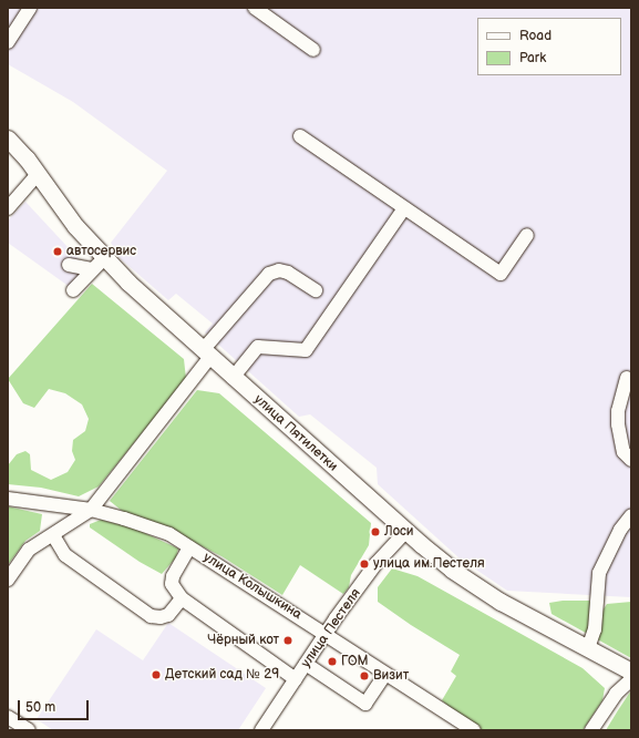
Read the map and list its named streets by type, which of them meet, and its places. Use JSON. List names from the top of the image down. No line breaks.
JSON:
{"streets":{"main road":["улица Пятилетки"],"street":["улица Колышкина","улица Пестеля"]},"crossings":[["улица Пятилетки","улица Пестеля"],["улица Колышкина","улица Пестеля"]],"places":["автосервис","Лоси","улица им.Пестеля","Чёрный кот","ГОМ","Детский сад № 29","Визит"],"legend":["Road","Park"],"scale_bar":"50 m"}
